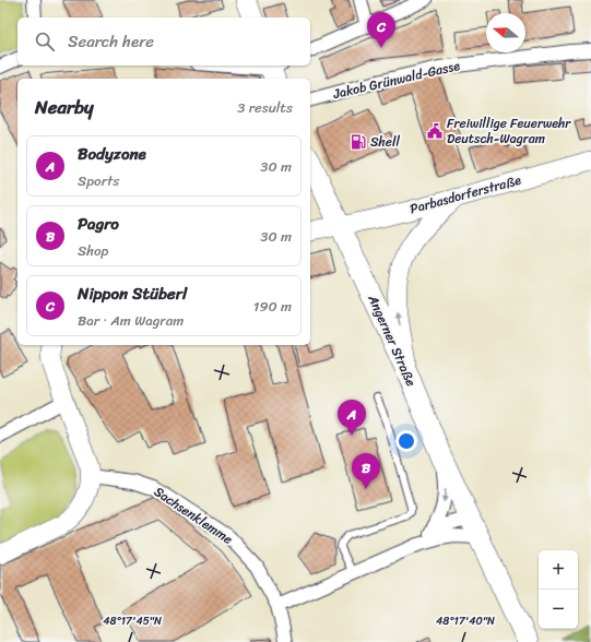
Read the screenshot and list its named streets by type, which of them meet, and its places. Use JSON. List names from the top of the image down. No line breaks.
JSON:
{"streets":{"main road":["Parbasdorferstraße","Angerner Straße"],"street":["Jakob Grünwald-Gasse","Sachsenklemme"]},"crossings":[["Parbasdorferstraße","Angerner Straße"]],"places":{"public building":["Freiwillige Feuerwehr Deutsch-Wagram"],"fuel station":["Shell"]},"north":"left","page":{"pins":["C","A","B"],"search":"Search here","heading":["Nearby","3 results"],"list":[{"mark":"A","name":"Bodyzone","note":"Sports","value":"30 m"},{"mark":"B","name":"Pagro","note":"Shop","value":"30 m"},{"mark":"C","name":"Nippon Stüberl","note":"Bar · Am Wagram","value":"190 m"}],"map_buttons":["+","−"]},"coordinates":["48°17'45\"N","48°17'40\"N"]}
